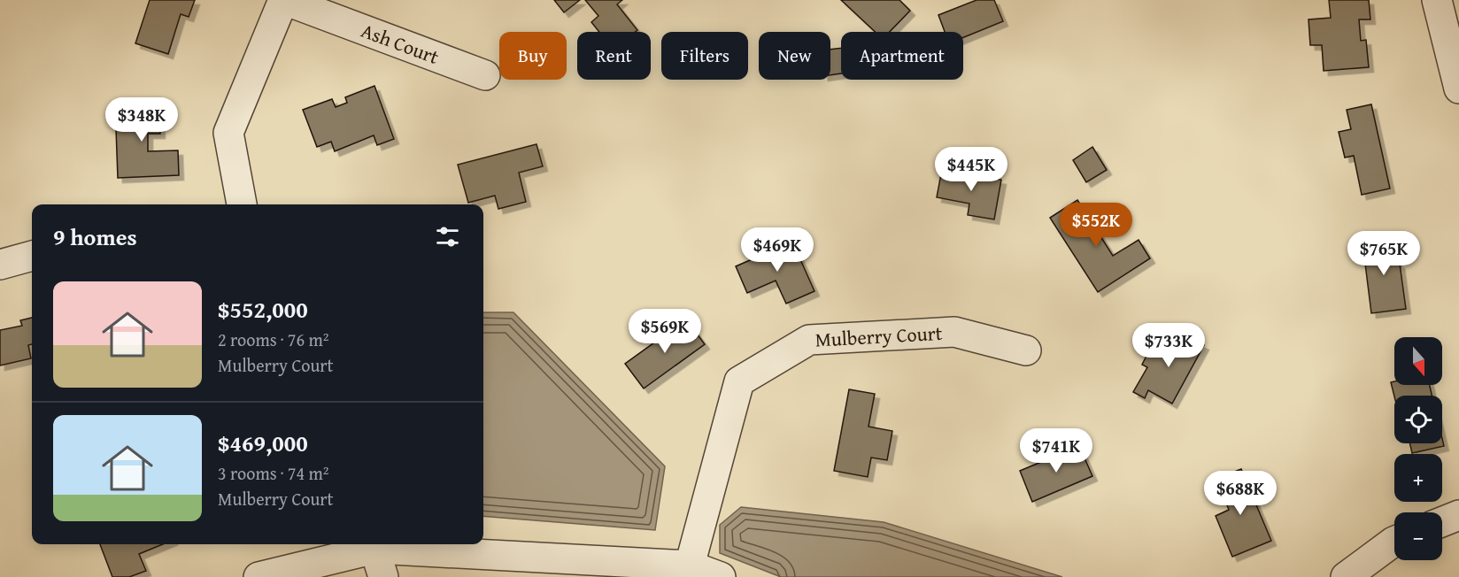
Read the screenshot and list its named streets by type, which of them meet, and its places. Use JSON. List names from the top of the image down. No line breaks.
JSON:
{"streets":{"street":["Ash Court","Mulberry Court"]},"north":"bottom","page":{"chip":["Buy","Rent","Filters","New","Apartment"],"price":["$348K","$445K","$552K","$469K","$765K","$569K","$733K","$741K","$688K"],"heading":"9 homes","list":[{"name":"$552,000","note":"2 rooms · 76 m² · Mulberry Court"},{"name":"$469,000","note":"3 rooms · 74 m² · Mulberry Court"}],"map_buttons":["+","−"]}}
